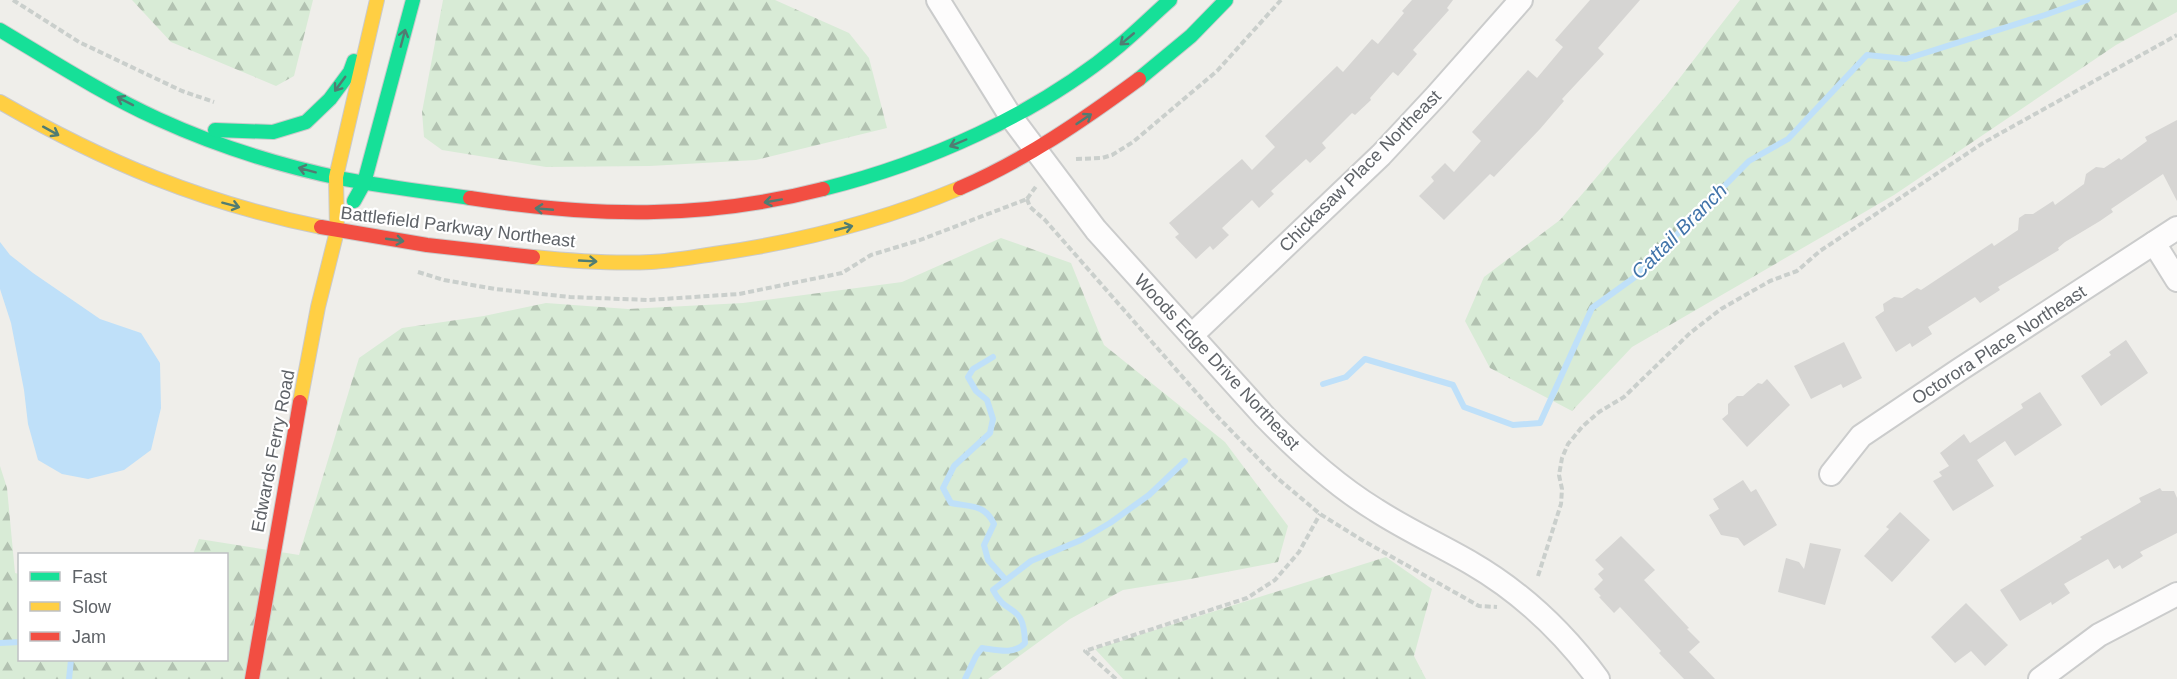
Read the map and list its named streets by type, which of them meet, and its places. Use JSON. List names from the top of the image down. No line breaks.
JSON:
{"streets":{"main road":["Battlefield Parkway Northeast","Edwards Ferry Road"],"street":["Chickasaw Place Northeast","Octorora Place Northeast","Woods Edge Drive Northeast"]},"crossings":[["Chickasaw Place Northeast","Woods Edge Drive Northeast"],["Battlefield Parkway Northeast","Woods Edge Drive Northeast"],["Battlefield Parkway Northeast","Edwards Ferry Road"]],"water":["Cattail Branch"],"legend":["Fast","Slow","Jam"]}
